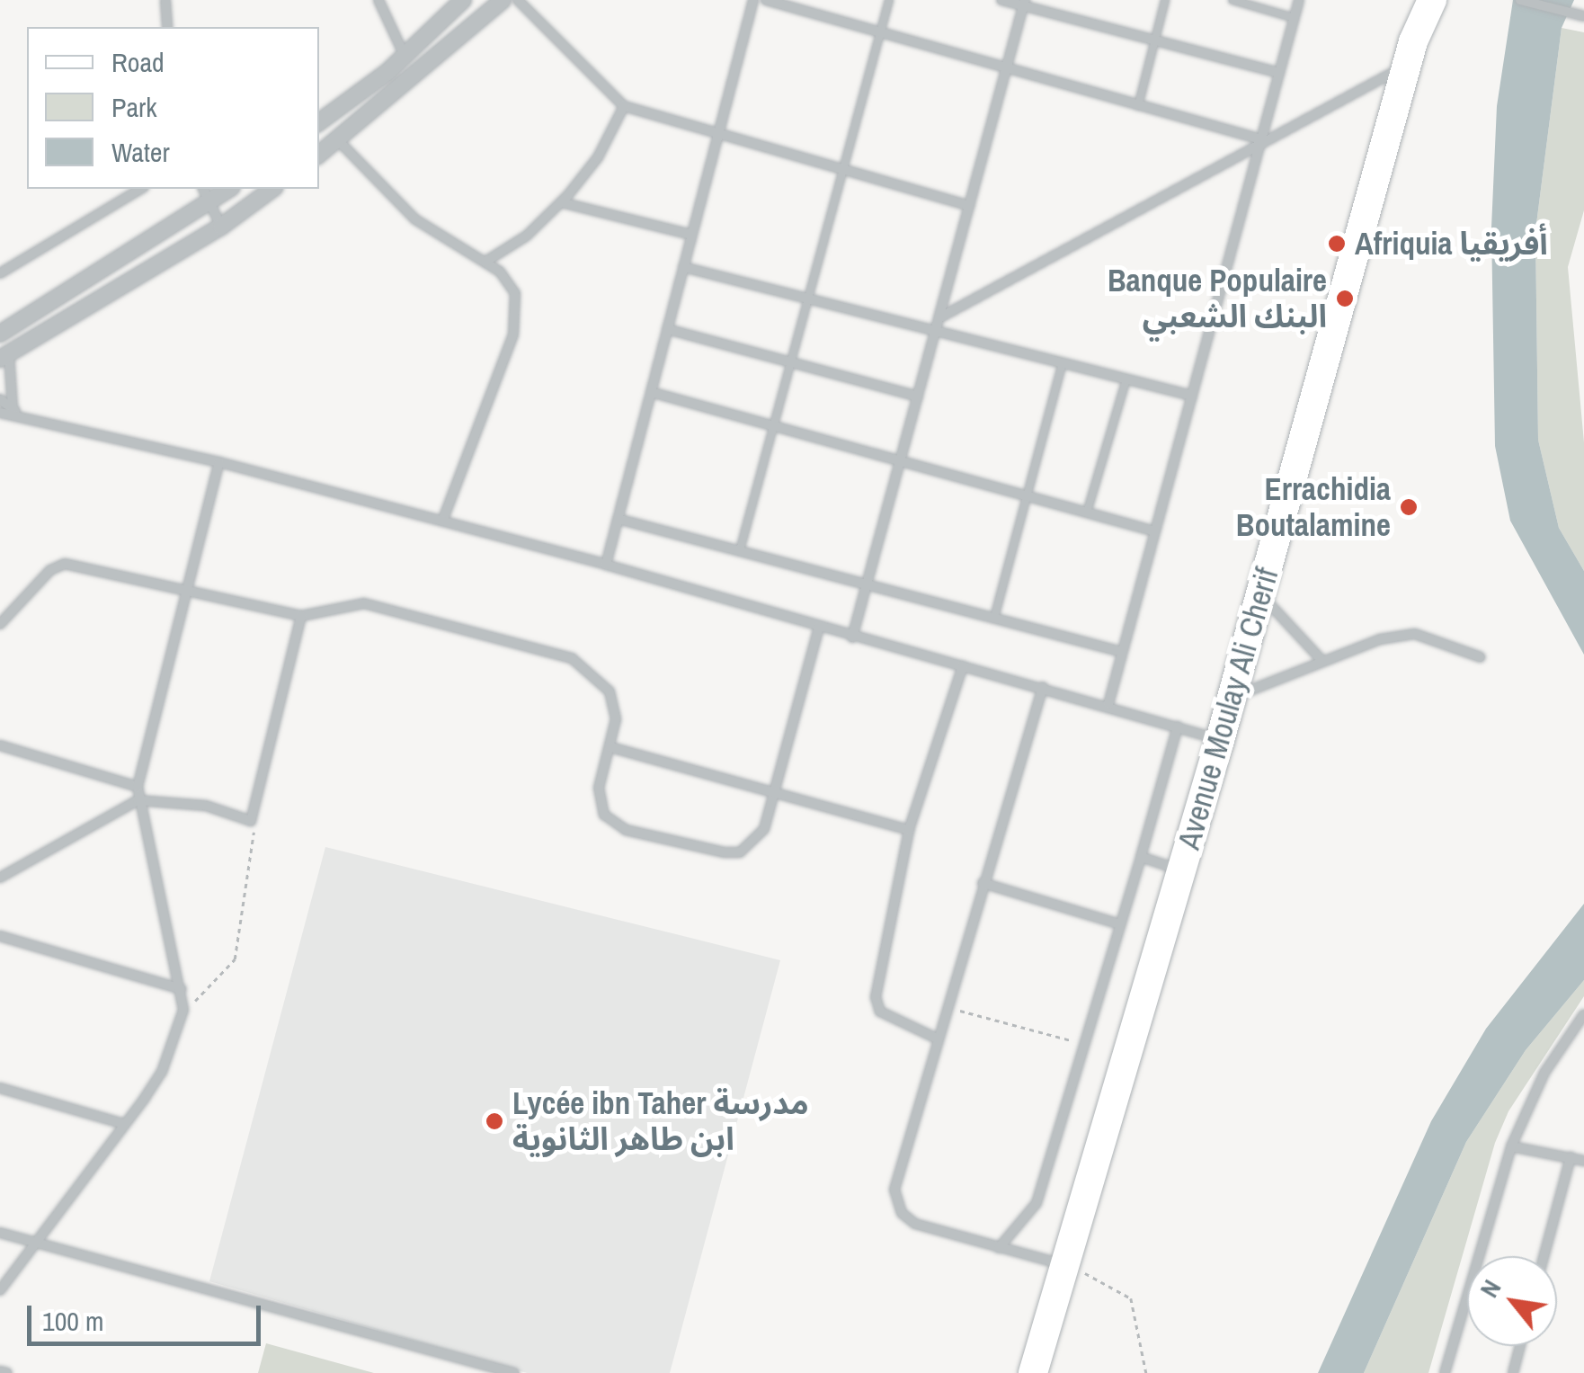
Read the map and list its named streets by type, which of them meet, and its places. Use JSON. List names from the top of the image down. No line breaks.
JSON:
{"streets":{"main road":["Avenue Moulay Ali Cherif"]},"places":["Afriquia أفريقيا","Banque Populaire البنك الشعبي","Errachidia Boutalamine","Lycée ibn Taher مدرسة ابن طاهر الثانوية"],"legend":["Road","Park","Water"],"scale_bar":"100 m","north":"top left"}
